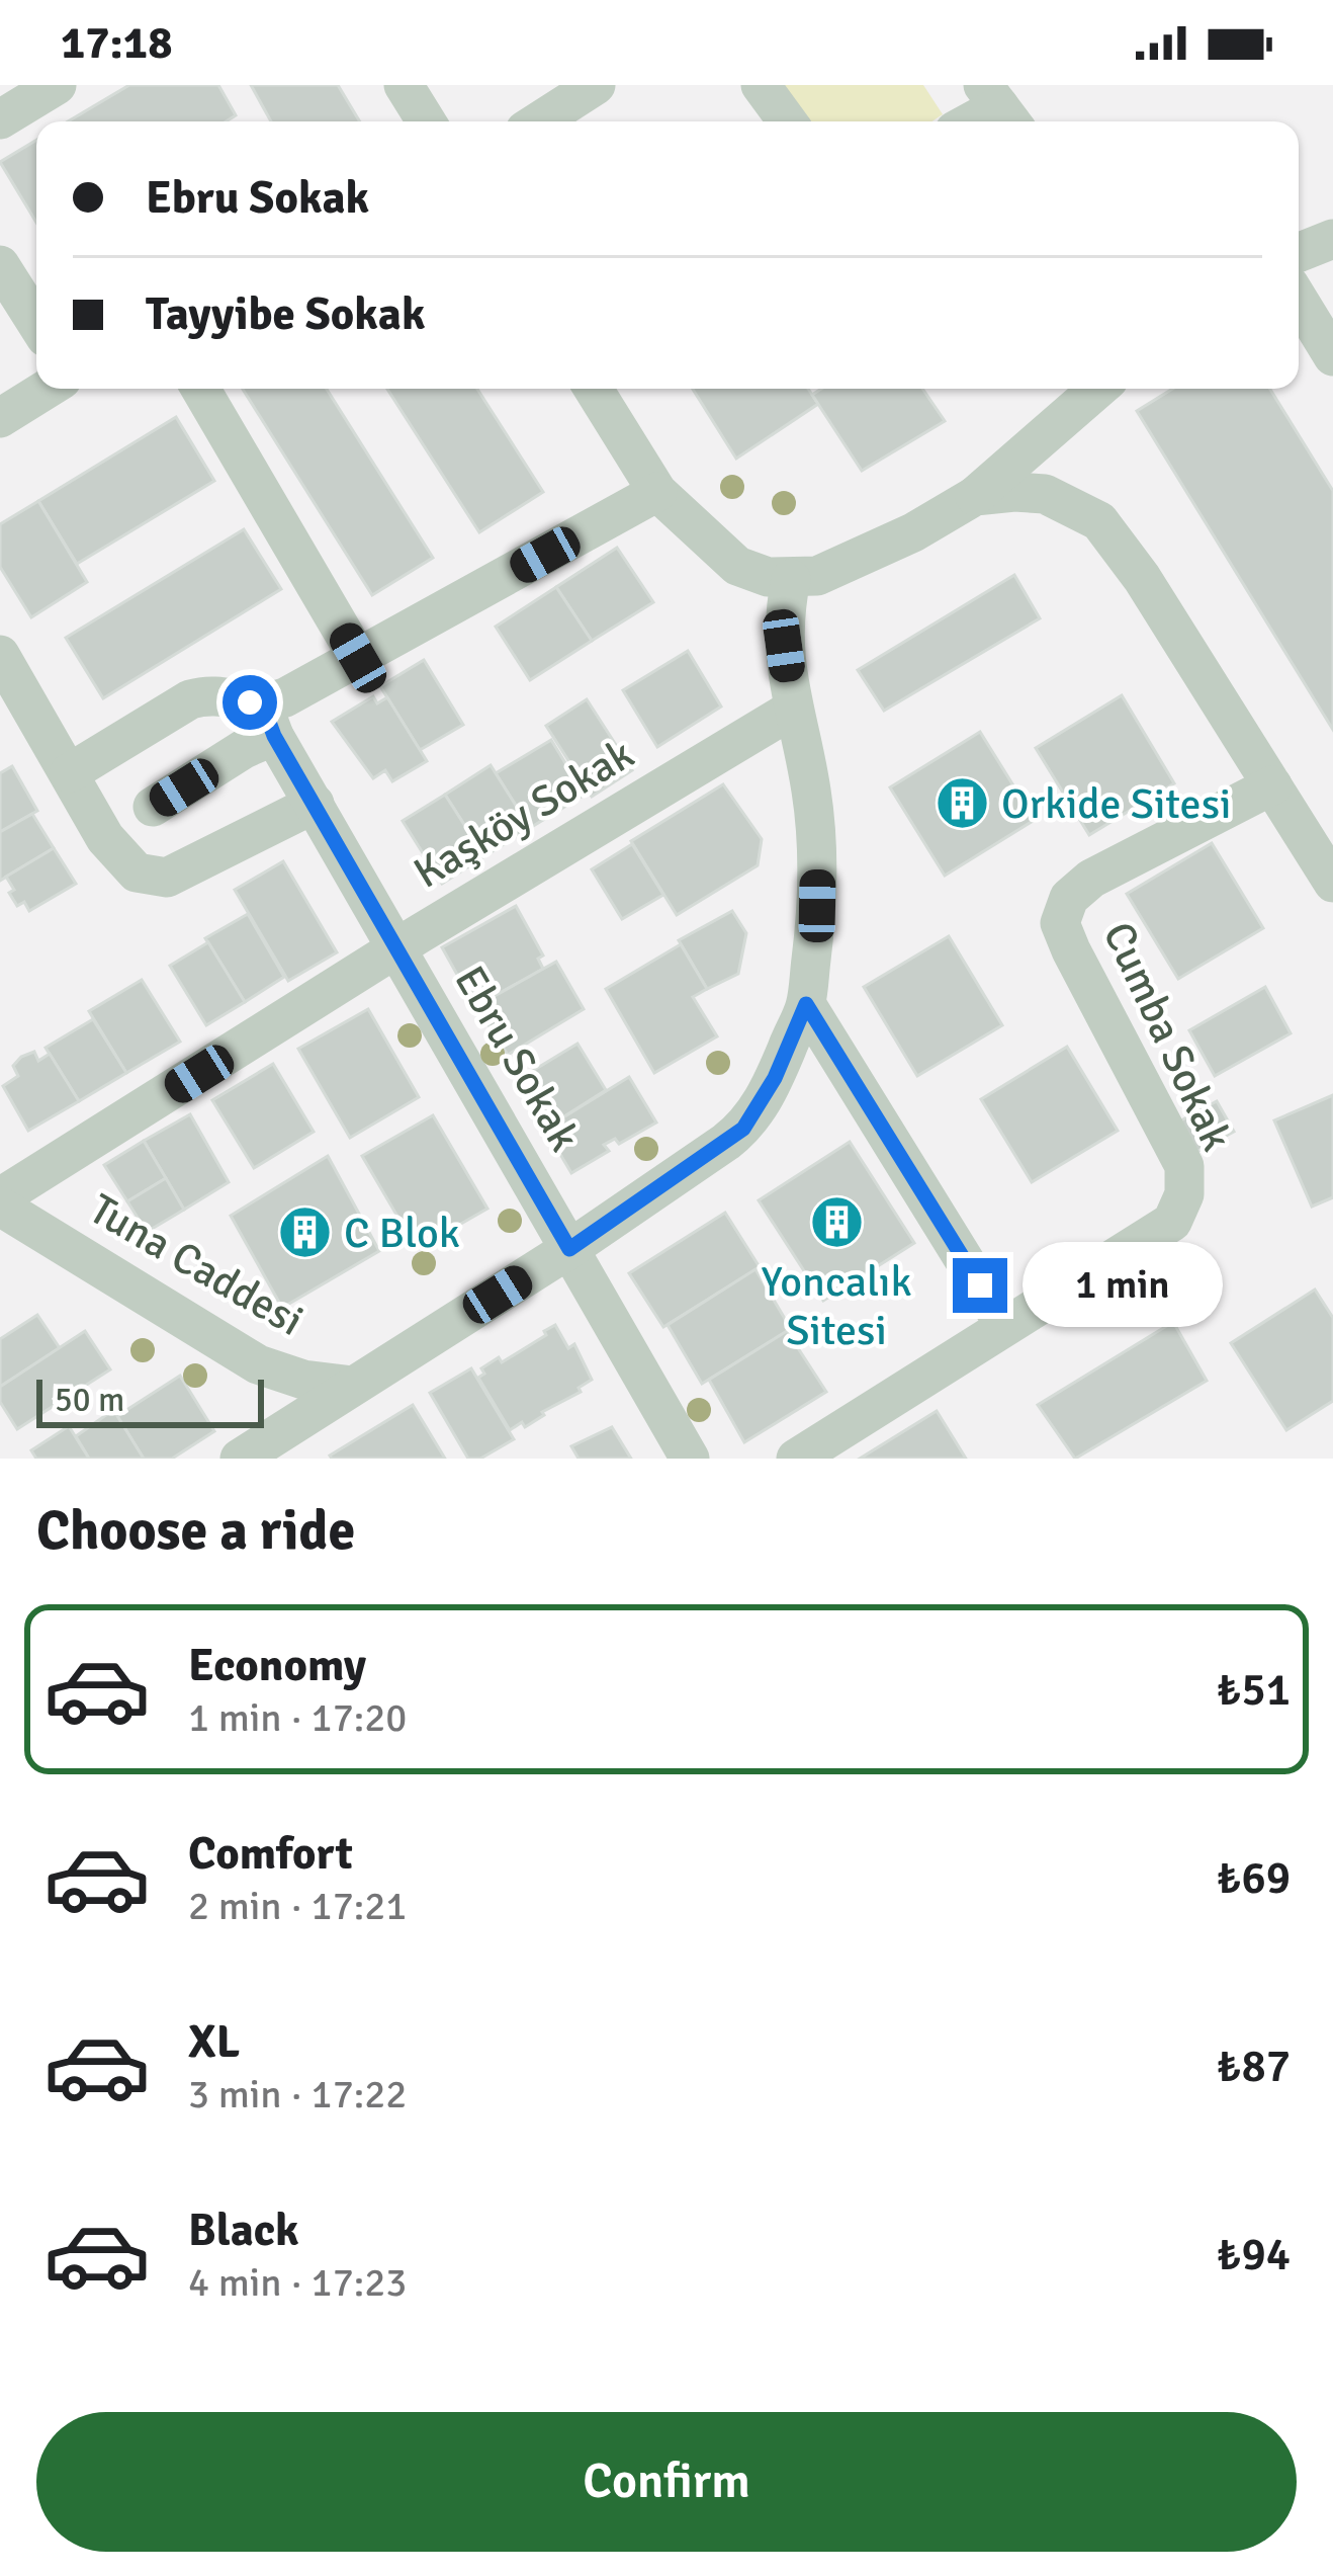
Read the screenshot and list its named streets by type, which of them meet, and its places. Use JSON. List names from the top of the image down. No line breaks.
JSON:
{"streets":{"street":["Kaşköy Sokak","Cumba Sokak","Ebru Sokak","Tuna Caddesi"]},"crossings":[["Kaşköy Sokak","Ebru Sokak"],["Kaşköy Sokak","Tuna Caddesi"]],"places":{"building":["Orkide Sitesi","Yoncalık Sitesi","C Blok"]},"scale_bar":"50 m","page":{"status":"17:18","banner":["Ebru Sokak","Tayyibe Sokak"],"bubble":"1 min","scale":"50 m","heading":"Choose a ride","list":[{"name":"Economy","note":"1 min · 17:20","value":"₺51"},{"name":"Comfort","note":"2 min · 17:21","value":"₺69"},{"name":"XL","note":"3 min · 17:22","value":"₺87"},{"name":"Black","note":"4 min · 17:23","value":"₺94"}],"buttons":"Confirm"}}
